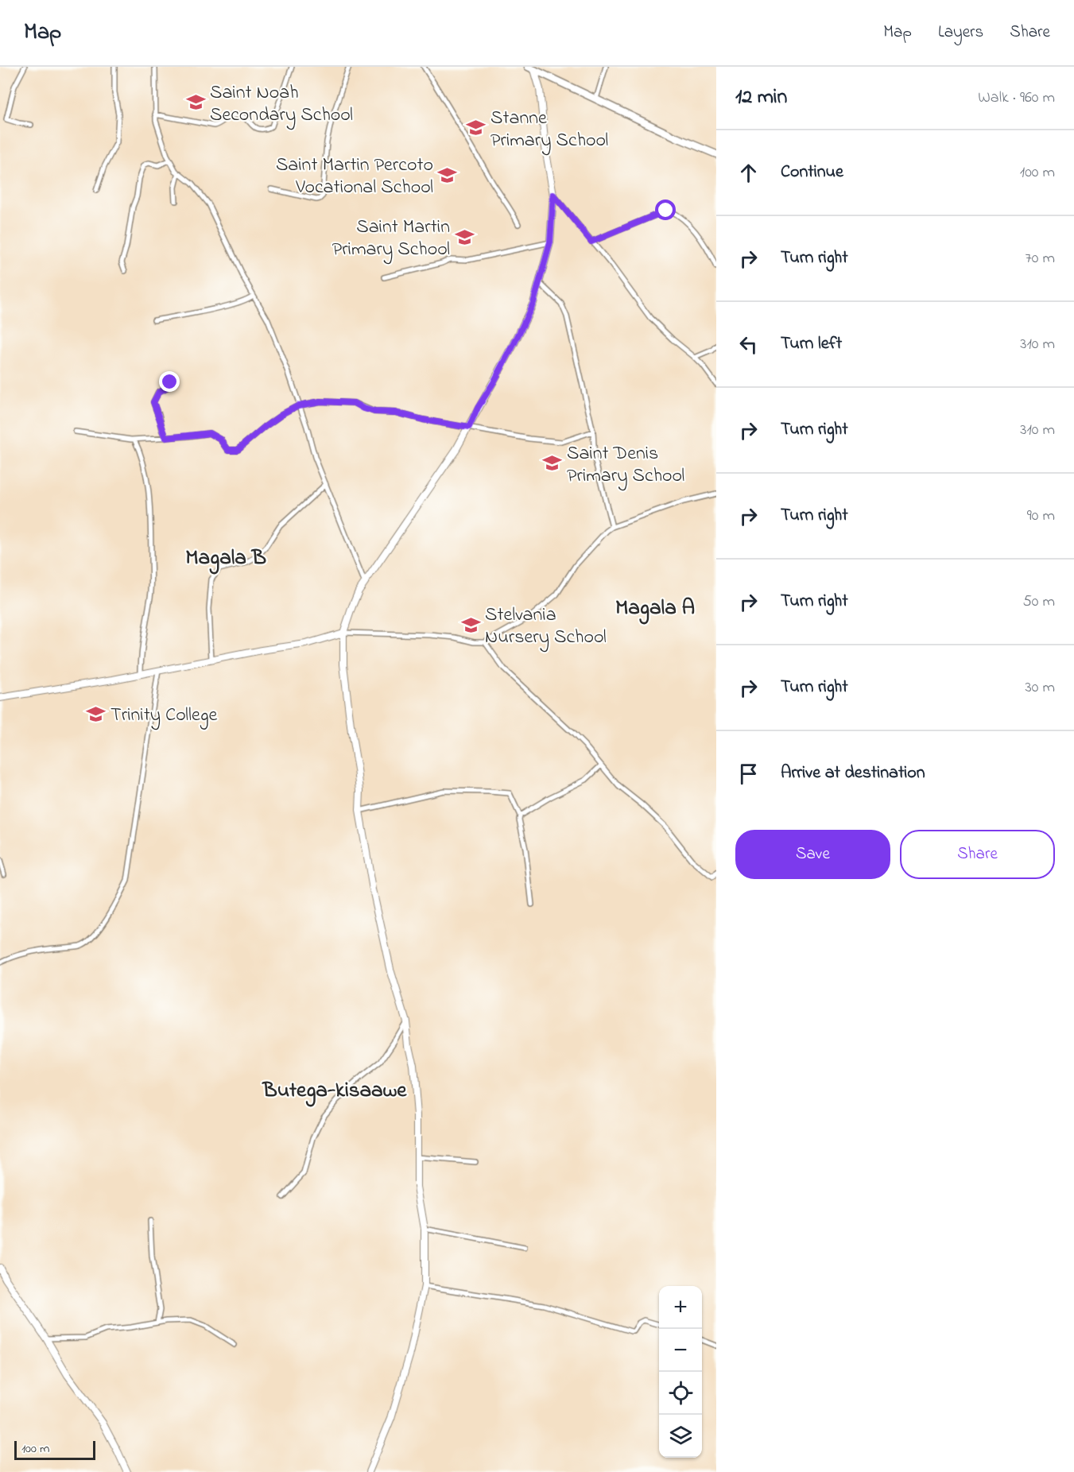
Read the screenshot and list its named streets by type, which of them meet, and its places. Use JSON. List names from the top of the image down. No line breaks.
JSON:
{"districts":["Magala B","Magala A","Butega-kisaawe"],"places":{"school or university":["Saint Noah Secondary School","Stanne Primary School","Saint Martin Percoto Vocational School","Saint Martin Primary School","Saint Denis Primary School","Stelvania Nursery School","Trinity College"]},"scale_bar":"100 m","page":{"header":"Map","nav":["Map","Layers","Share"],"heading":["12 min","Walk · 960 m"],"list":[["Continue","100 m"],["Turn right","70 m"],["Turn left","310 m"],["Turn right","310 m"],["Turn right","90 m"],["Turn right","50 m"],["Turn right","30 m"],"Arrive at destination"],"buttons":["Save","Share"],"map_buttons":["+","−"],"scale":"100 m"}}
